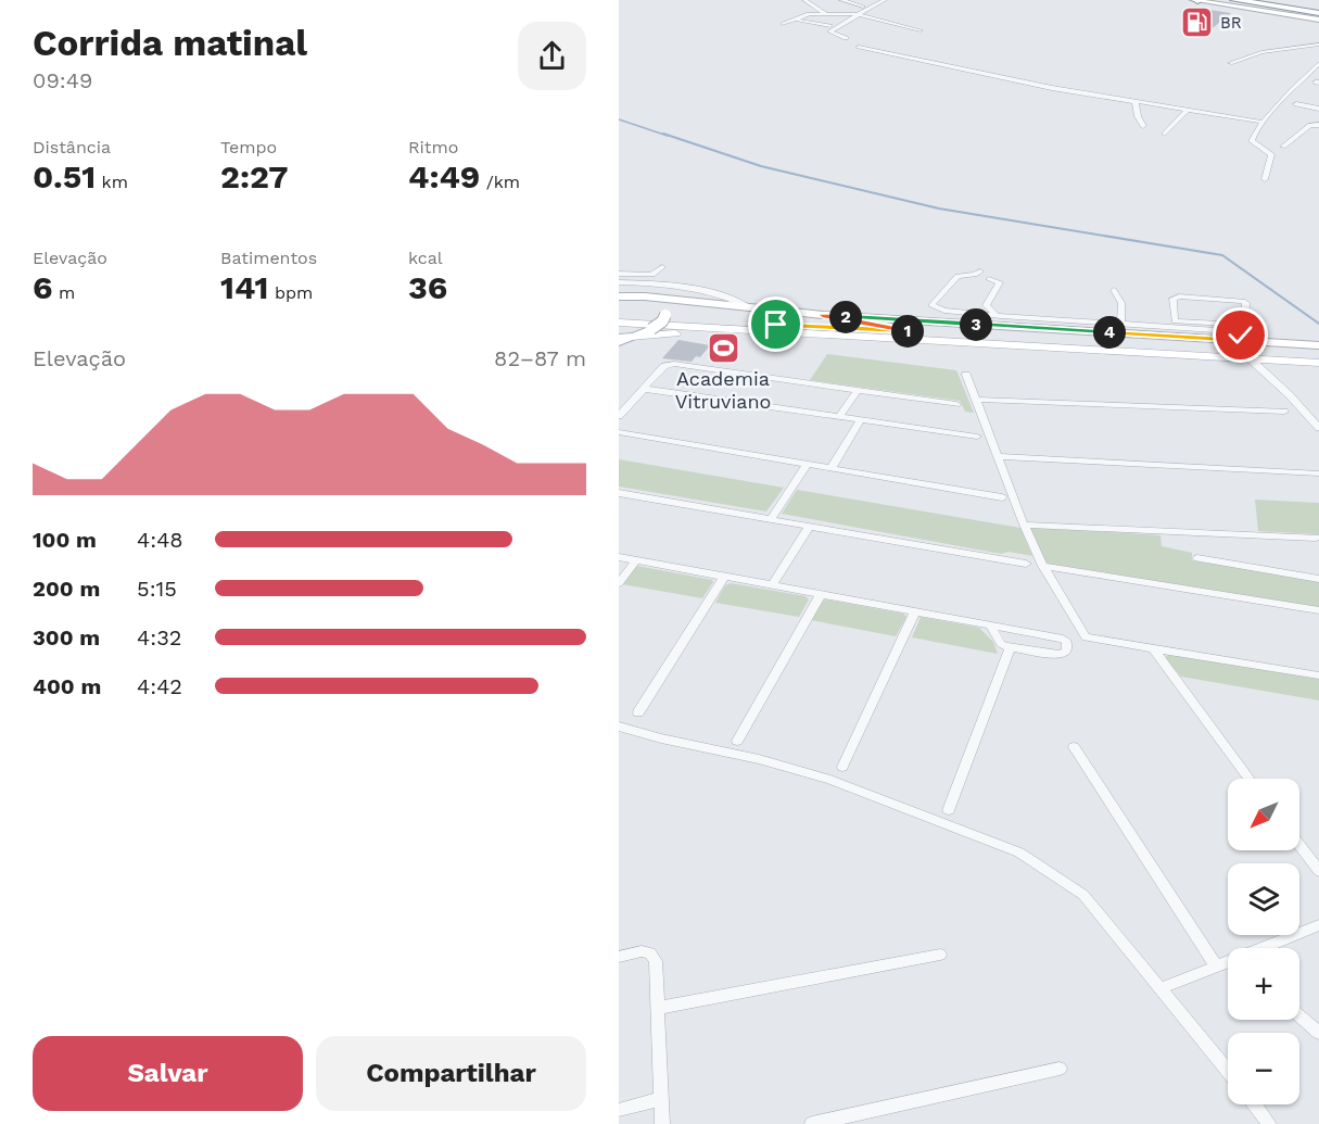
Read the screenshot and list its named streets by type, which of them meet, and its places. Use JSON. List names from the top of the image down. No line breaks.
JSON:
{"places":{"fuel station":["BR"],"sports":["Academia Vitruviano"]},"north":"bottom left","page":{"heading":["Corrida matinal","09:49"],"stats":[["Distância","0.51 km"],["Tempo","2:27"],["Ritmo","4:49 /km"],["Elevação","6 m"],["Batimentos","141 bpm"],["kcal","36"]],"pins":["2","3","1","4"],"chart":["Elevação","82–87 m"],"list":[{"name":"100 m","note":"4:48"},{"name":"200 m","note":"5:15"},{"name":"300 m","note":"4:32"},{"name":"400 m","note":"4:42"}],"map_buttons":["+","−"],"buttons":["Salvar","Compartilhar"]}}
